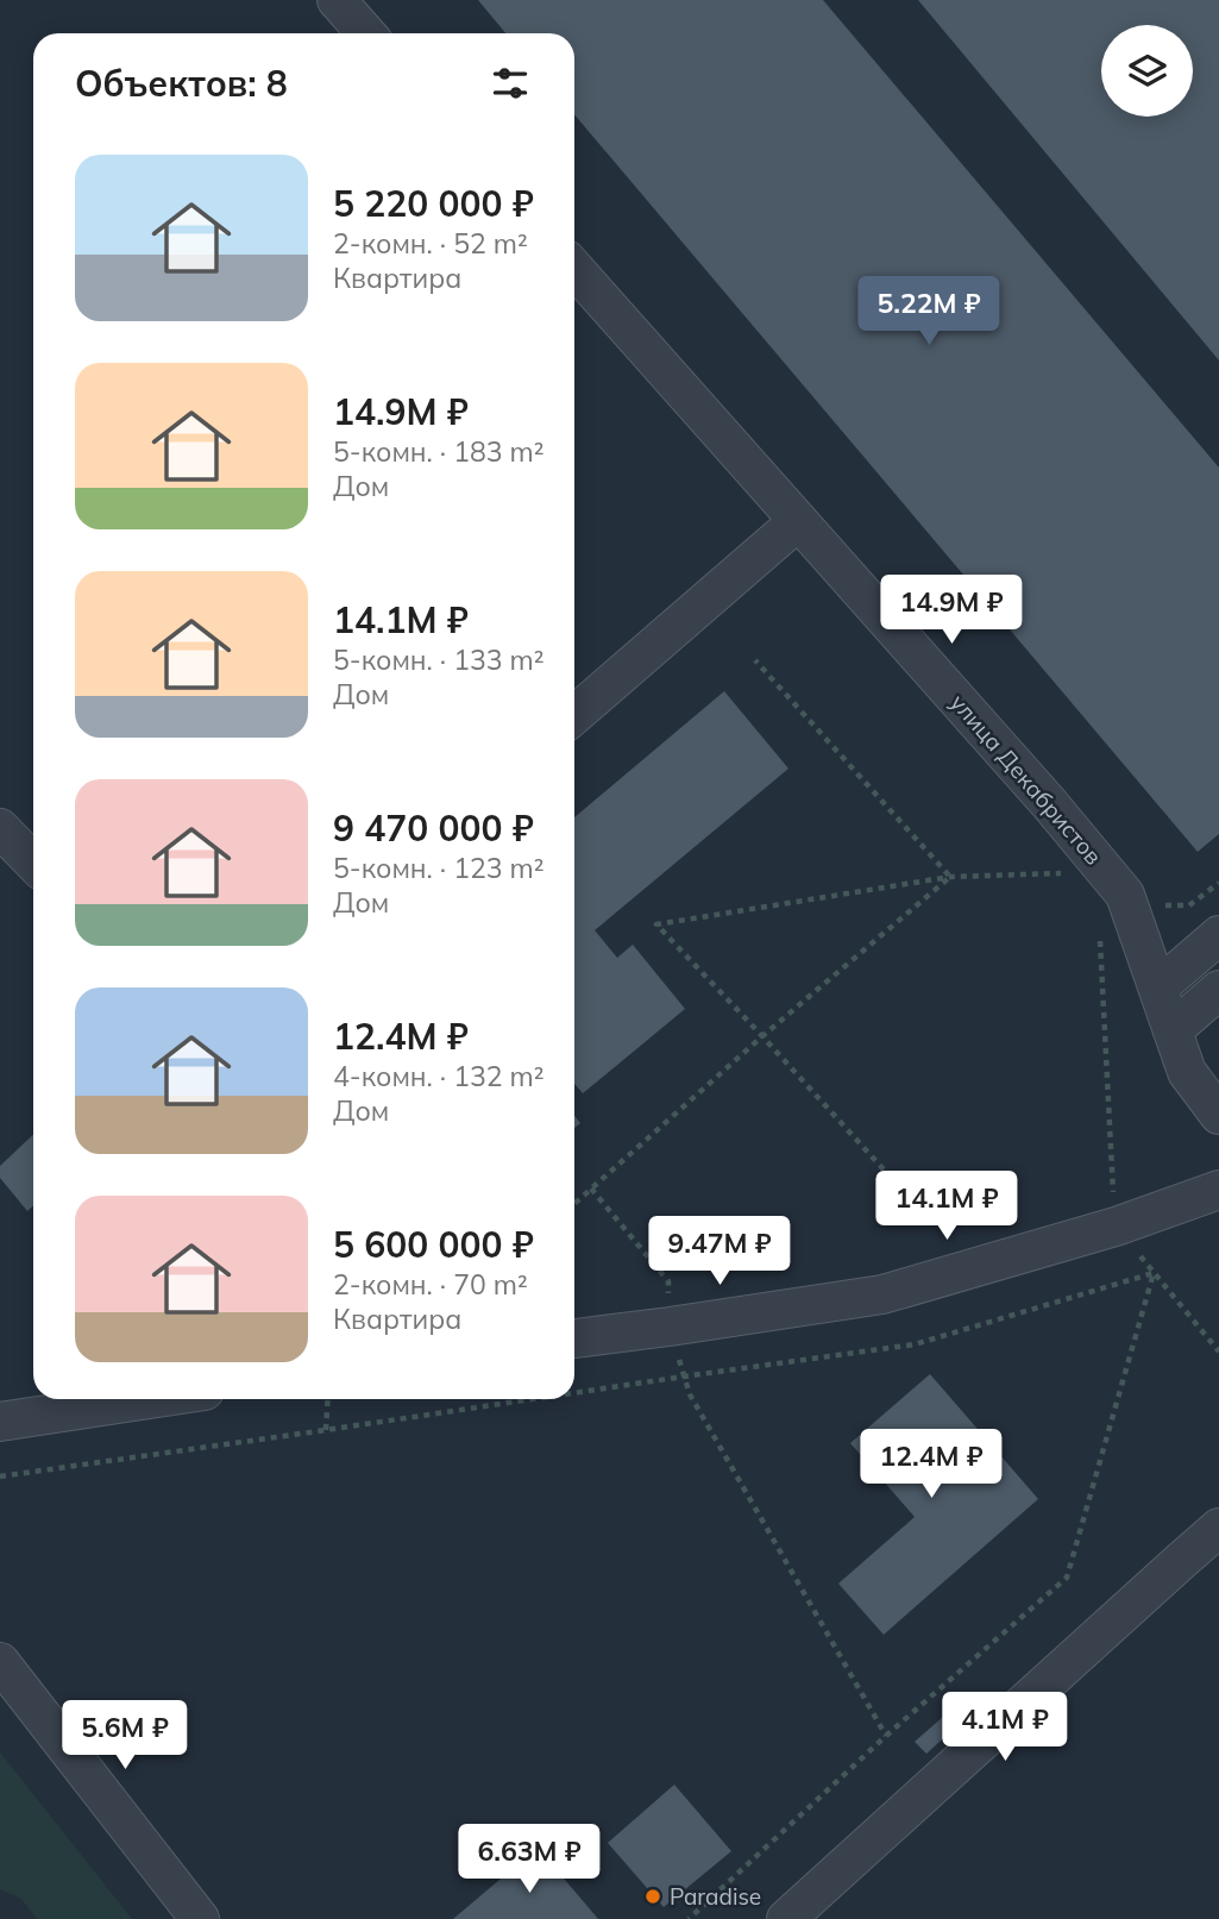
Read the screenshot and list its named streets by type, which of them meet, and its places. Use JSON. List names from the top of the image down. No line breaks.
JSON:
{"streets":{"street":["улица Декабристов"]},"places":["Paradise"],"page":{"heading":"Объектов: 8","list":[{"name":"5 220 000 ₽","note":"2-комн. · 52 m² · Квартира"},{"name":"14.9M ₽","note":"5-комн. · 183 m² · Дом"},{"name":"14.1M ₽","note":"5-комн. · 133 m² · Дом"},{"name":"9 470 000 ₽","note":"5-комн. · 123 m² · Дом"},{"name":"12.4M ₽","note":"4-комн. · 132 m² · Дом"},{"name":"5 600 000 ₽","note":"2-комн. · 70 m² · Квартира"}],"price":["5.22M ₽","14.9M ₽","14.1M ₽","9.47M ₽","12.4M ₽","4.1M ₽","5.6M ₽","6.63M ₽"]}}
